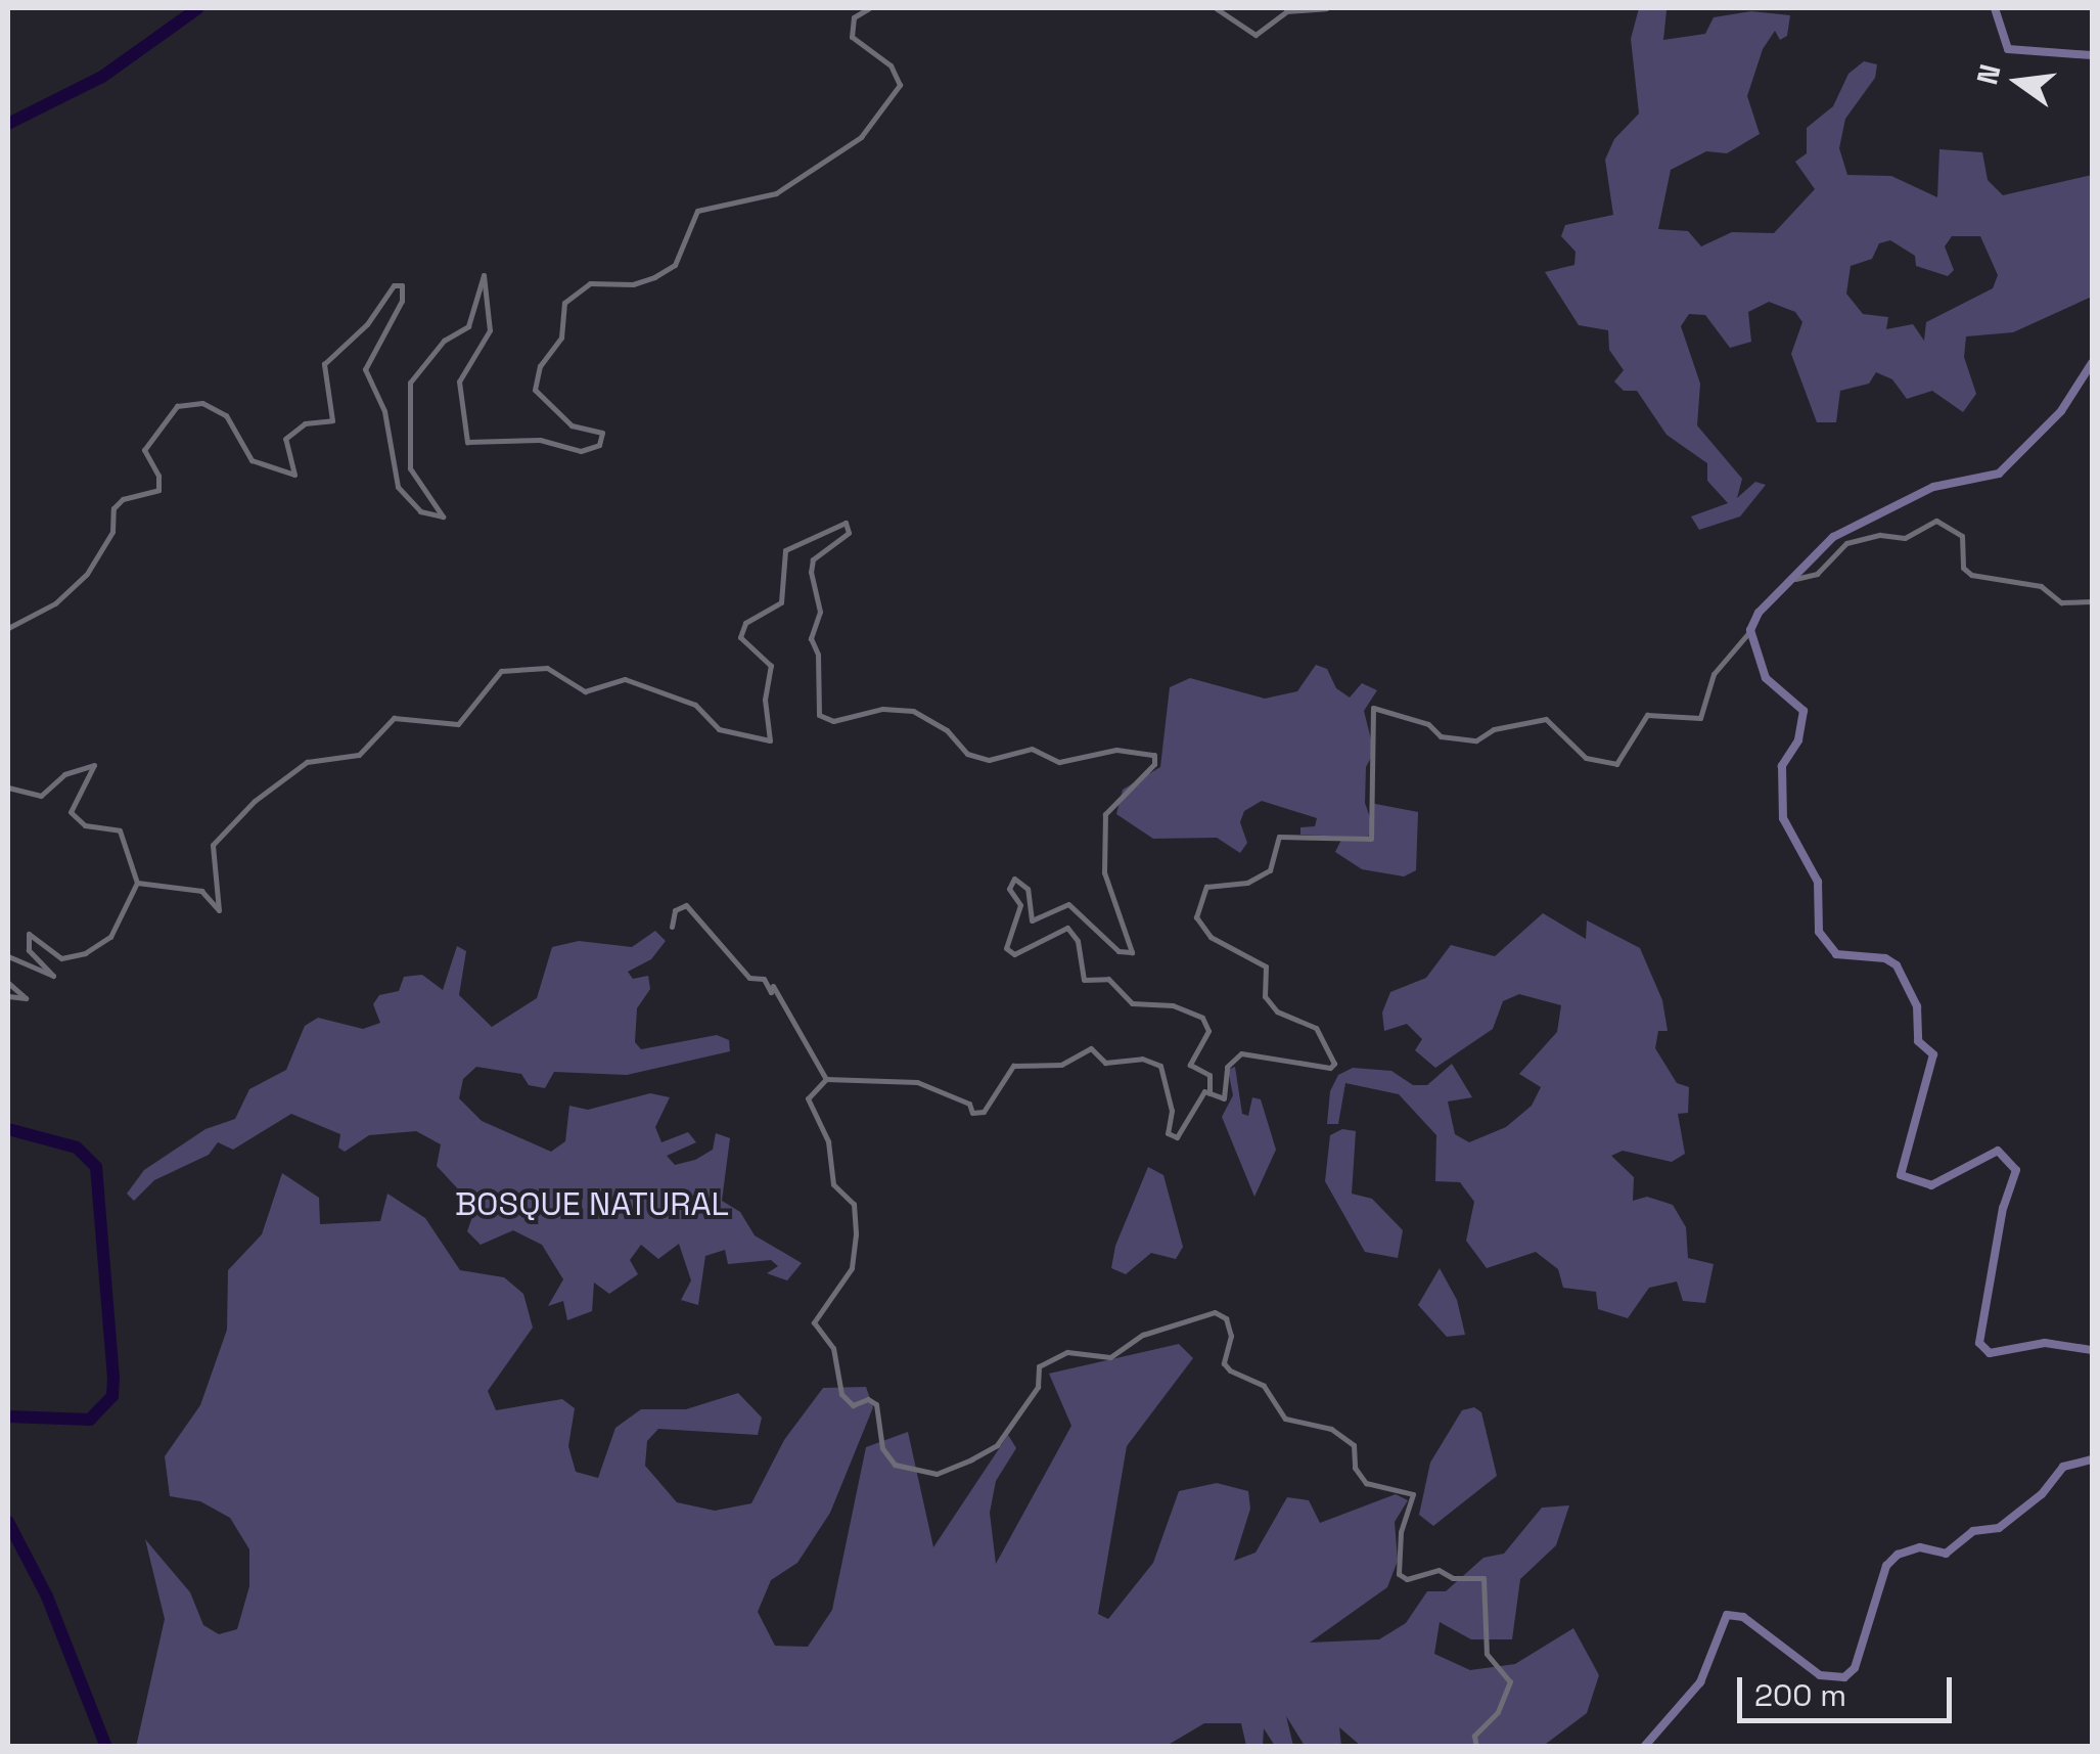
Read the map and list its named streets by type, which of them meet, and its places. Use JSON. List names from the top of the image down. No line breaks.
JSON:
{"parks":["BOSQUE NATURAL"],"scale_bar":"200 m","north":"left"}
